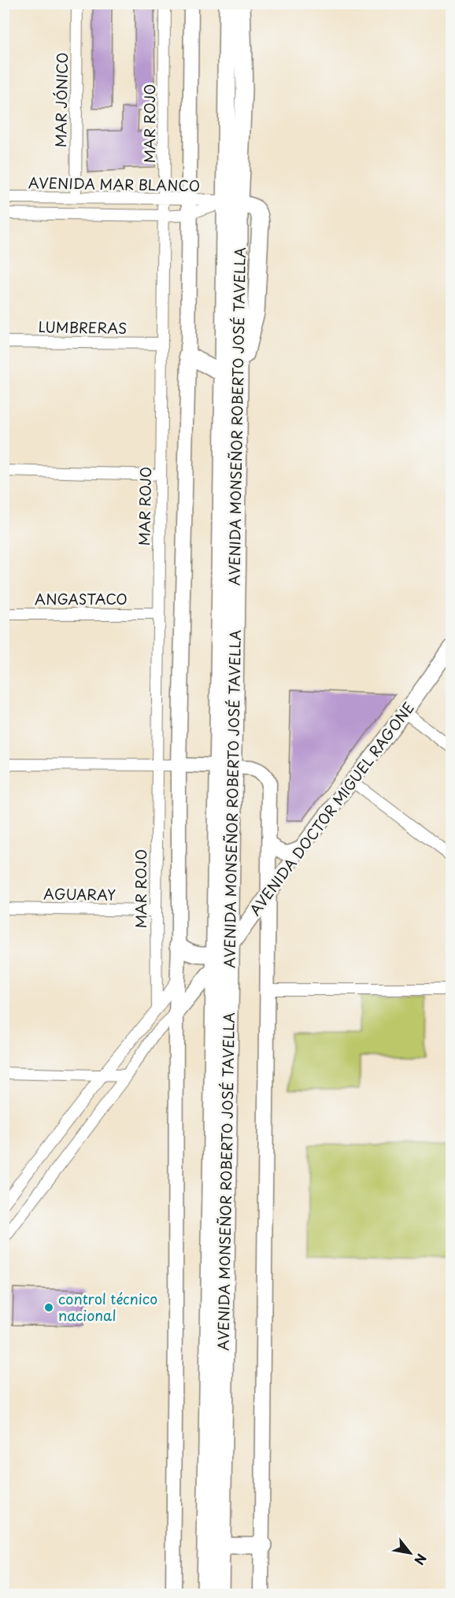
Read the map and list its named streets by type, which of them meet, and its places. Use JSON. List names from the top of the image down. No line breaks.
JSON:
{"streets":{"highway":["AVENIDA MONSEÑOR ROBERTO JOSÉ TAVELLA"],"main road":["AVENIDA DOCTOR MIGUEL RAGONE"],"street":["MAR JÓNICO","MAR ROJO","AVENIDA MAR BLANCO","LUMBRERAS","ANGASTACO","AGUARAY"]},"crossings":[["MAR JÓNICO","AVENIDA MAR BLANCO"],["MAR ROJO","AVENIDA MAR BLANCO"],["MAR ROJO","LUMBRERAS"],["MAR ROJO","ANGASTACO"],["MAR ROJO","AGUARAY"],["AVENIDA MAR BLANCO","AVENIDA MONSEÑOR ROBERTO JOSÉ TAVELLA"],["AVENIDA MONSEÑOR ROBERTO JOSÉ TAVELLA","AVENIDA DOCTOR MIGUEL RAGONE"]],"places":["control técnico nacional"],"north":"bottom right"}
